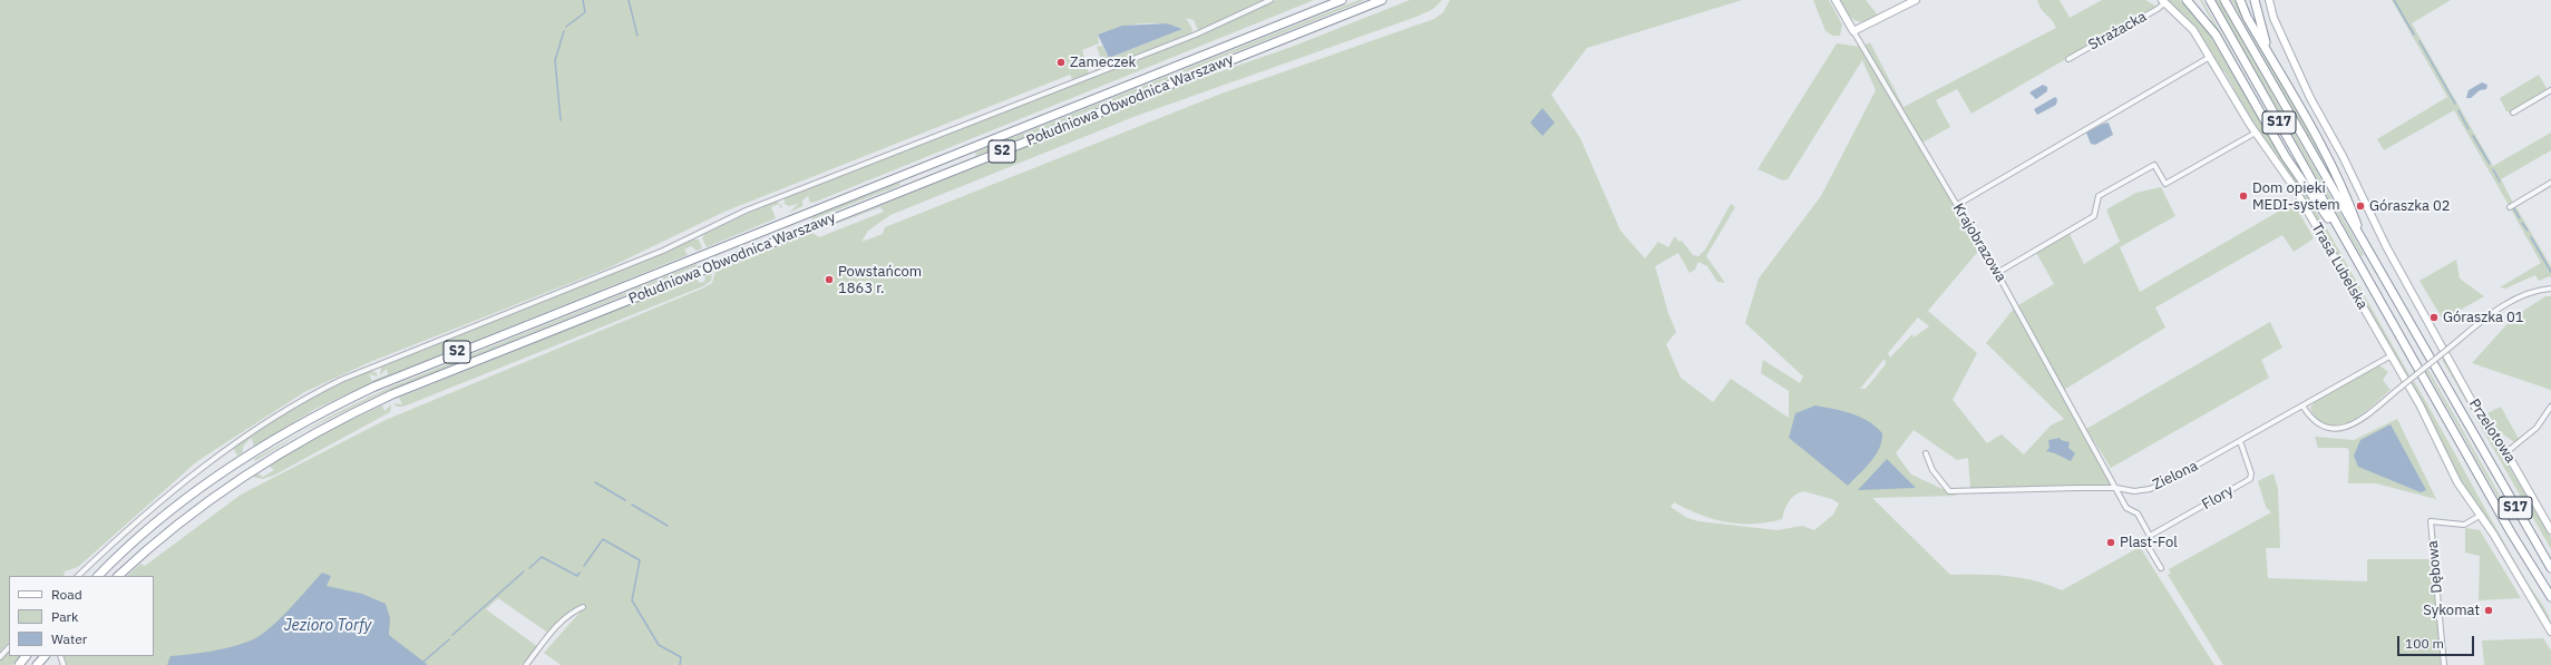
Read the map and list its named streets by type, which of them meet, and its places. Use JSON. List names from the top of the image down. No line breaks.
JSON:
{"streets":{"highway":["Południowa Obwodnica Warszawy","S17","S2"],"street":["Strażacka","Krajobrazowa","Trasa Lubelska","Przelotowa","Zielona","Flory","Dębowa"]},"crossings":[["Strażacka","Trasa Lubelska"],["Krajobrazowa","Zielona"],["Krajobrazowa","Flory"],["Trasa Lubelska","Zielona"],["Trasa Lubelska","Dębowa"],["Zielona","Flory"]],"water":["Jezioro Torfy"],"places":["Zameczek","Dom opieki MEDI-system","Góraszka 02","Powstańcom 1863 r.","Góraszka 01","Plast-Fol","Sykomat"],"legend":["Road","Park","Water"],"scale_bar":"100 m"}
